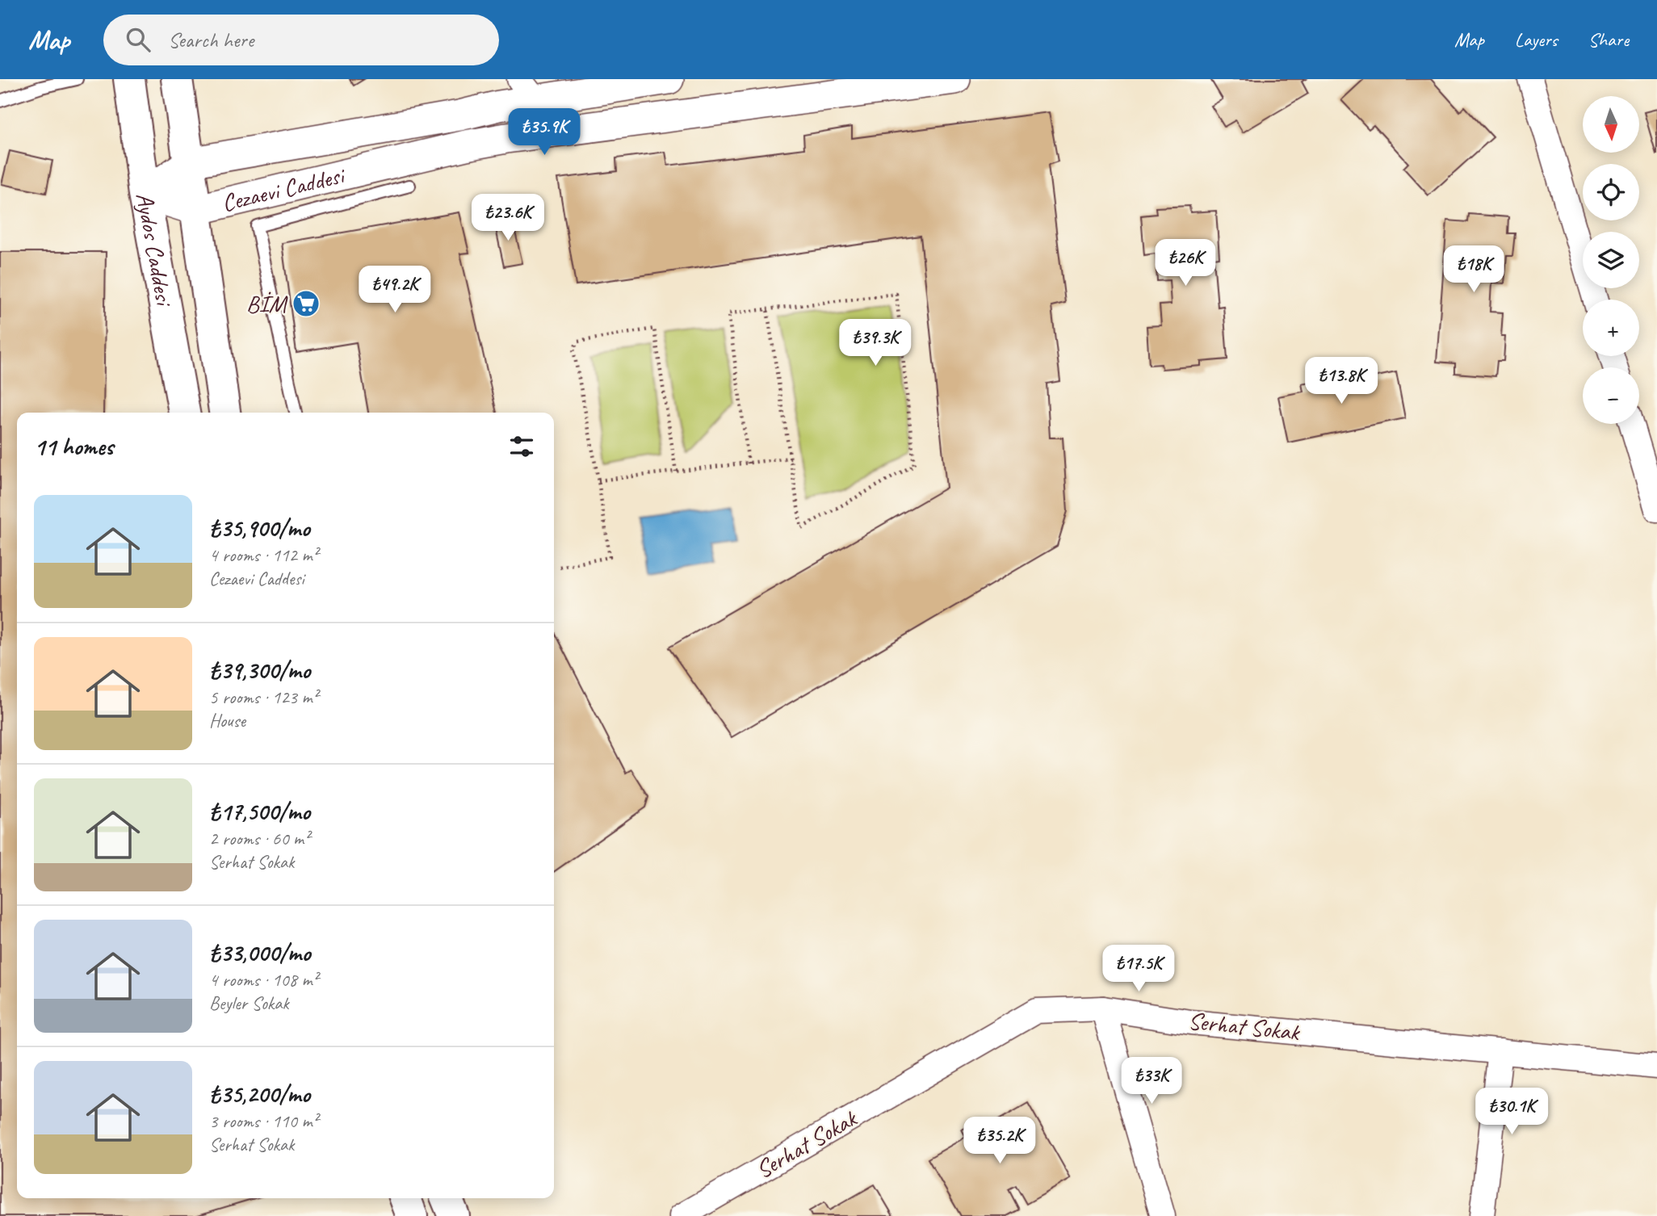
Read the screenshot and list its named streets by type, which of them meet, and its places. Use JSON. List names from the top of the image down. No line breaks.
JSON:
{"streets":{"main road":["Aydos Caddesi"],"street":["Cezaevi Caddesi","Serhat Sokak"]},"crossings":[["Cezaevi Caddesi","Aydos Caddesi"]],"places":{"supermarket":["BİM"]},"north":"bottom","page":{"header":"Map","search":"Search here","nav":["Map","Layers","Share"],"map_buttons":["+","−"],"price":["₺35.9K","₺23.6K","₺26K","₺18K","₺49.2K","₺39.3K","₺13.8K","₺17.5K","₺33K","₺30.1K","₺35.2K"],"heading":"11 homes","list":[{"name":"₺35,900/mo","note":"4 rooms · 112 m² · Cezaevi Caddesi"},{"name":"₺39,300/mo","note":"5 rooms · 123 m² · House"},{"name":"₺17,500/mo","note":"2 rooms · 60 m² · Serhat Sokak"},{"name":"₺33,000/mo","note":"4 rooms · 108 m² · Beyler Sokak"},{"name":"₺35,200/mo","note":"3 rooms · 110 m² · Serhat Sokak"}]}}
